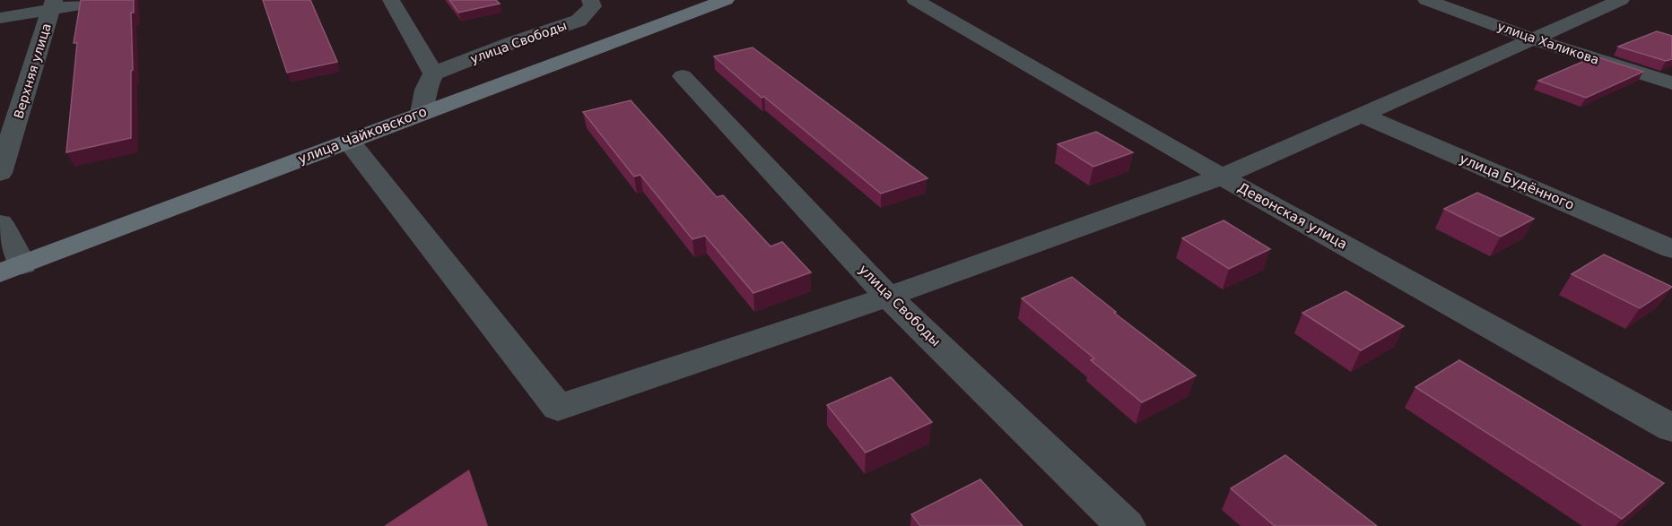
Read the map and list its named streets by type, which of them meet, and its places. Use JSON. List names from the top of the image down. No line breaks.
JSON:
{"streets":{"main road":["улица Чайковского"],"street":["улица Свободы","улица Халикова","Верхняя улица","улица Будённого","Девонская улица"]}}
